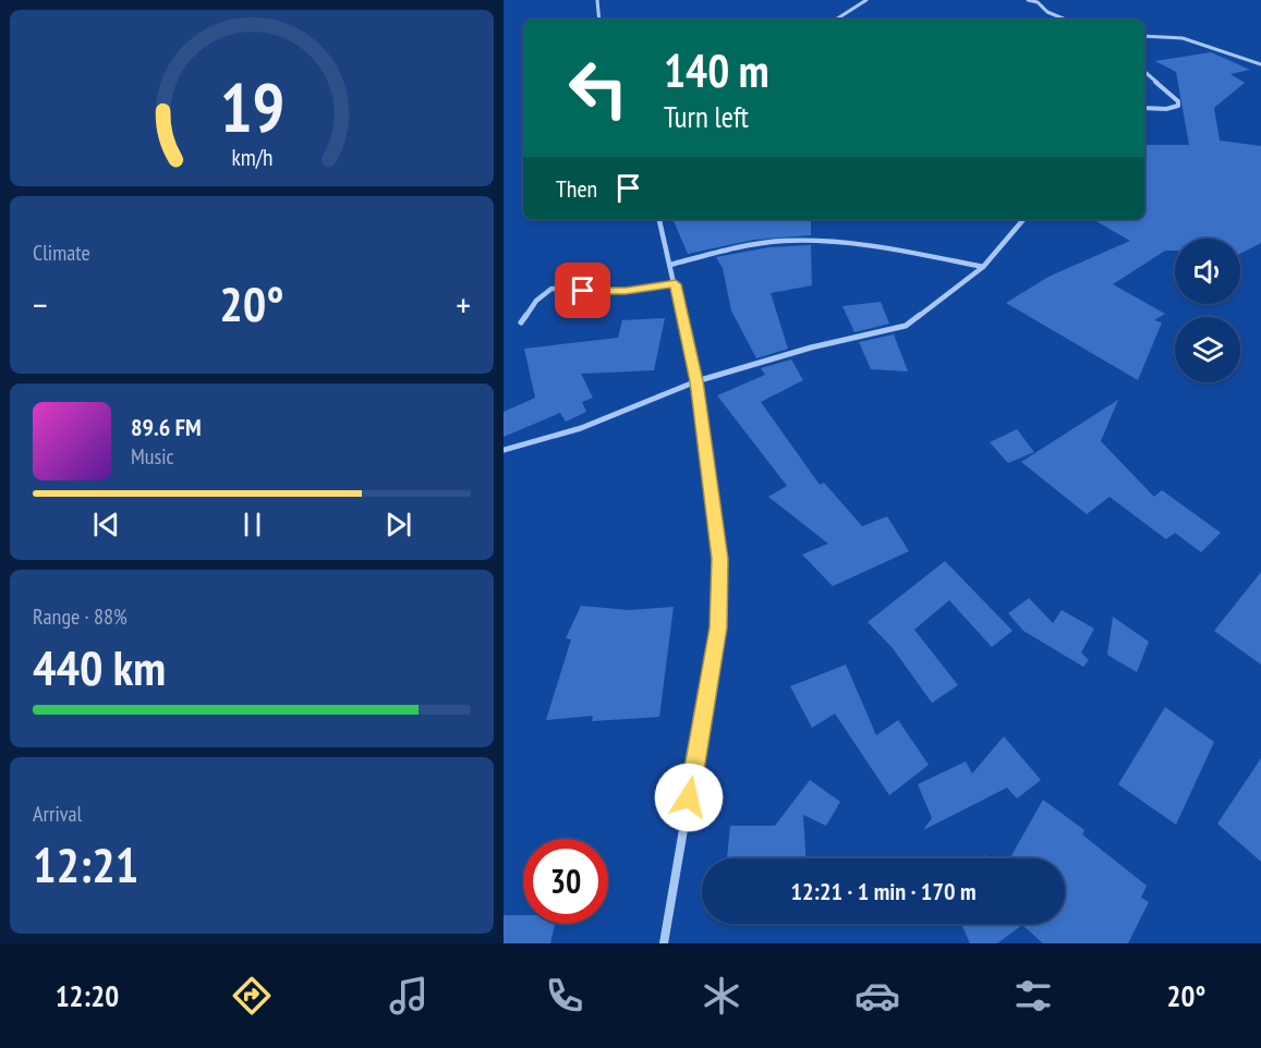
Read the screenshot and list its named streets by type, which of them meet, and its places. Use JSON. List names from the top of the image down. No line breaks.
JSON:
{"page":{"turn":["140 m","Turn left"],"then":"Then","tile":["Climate",["Range · 88%","440 km"],["Arrival","12:21"]],"heat":["−","20°","+"],"song":["89.6 FM","Music"],"limit":"30","trip":"12:21 · 1 min · 170 m","tabs":["12:20","20°"],"gauge":["19","km/h"]}}
